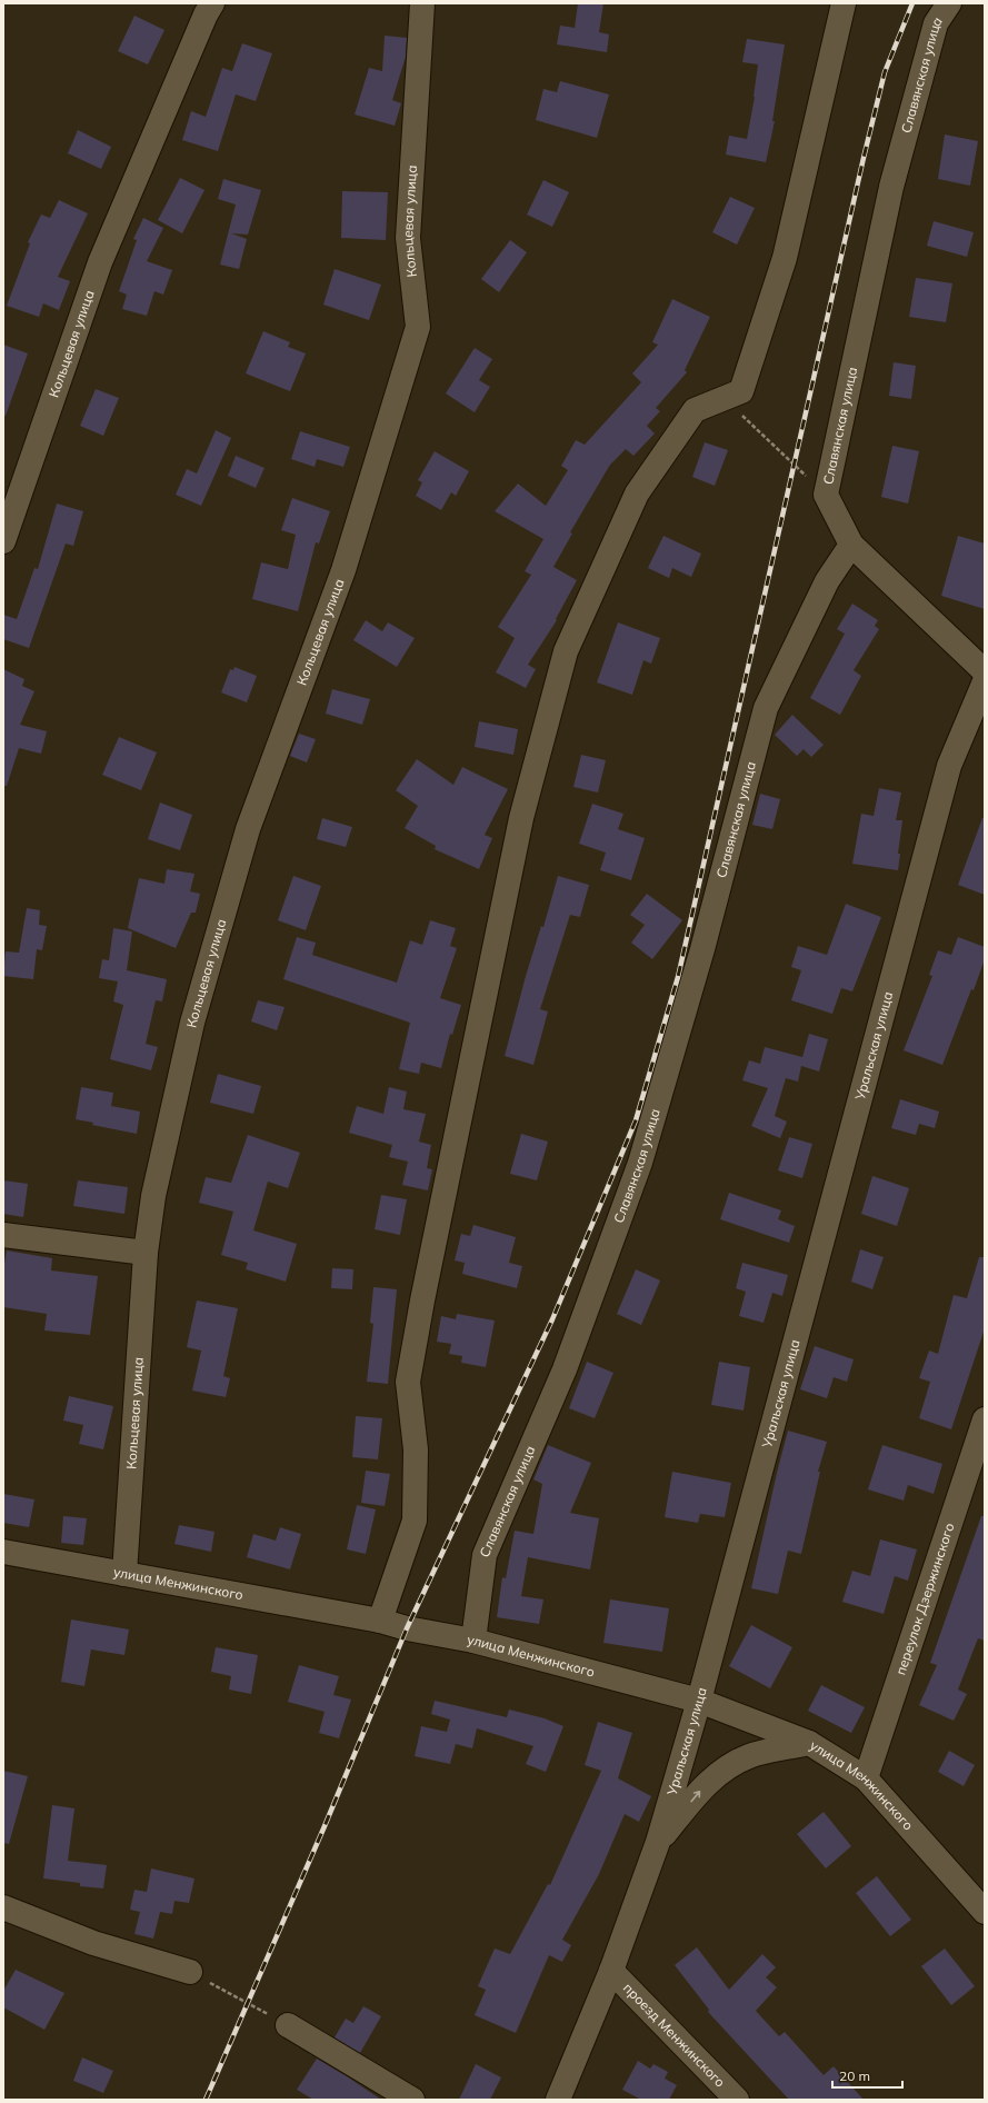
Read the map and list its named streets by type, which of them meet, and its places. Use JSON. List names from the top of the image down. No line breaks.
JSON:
{"streets":{"street":["Славянская улица","Кольцевая улица","Уральская улица","улица Менжинского","переулок Дзержинского","проезд Менжинского"]},"crossings":[["Славянская улица","улица Менжинского"],["Кольцевая улица","улица Менжинского"],["Уральская улица","улица Менжинского"],["Уральская улица","проезд Менжинского"],["улица Менжинского","переулок Дзержинского"]],"scale_bar":"20 m"}
